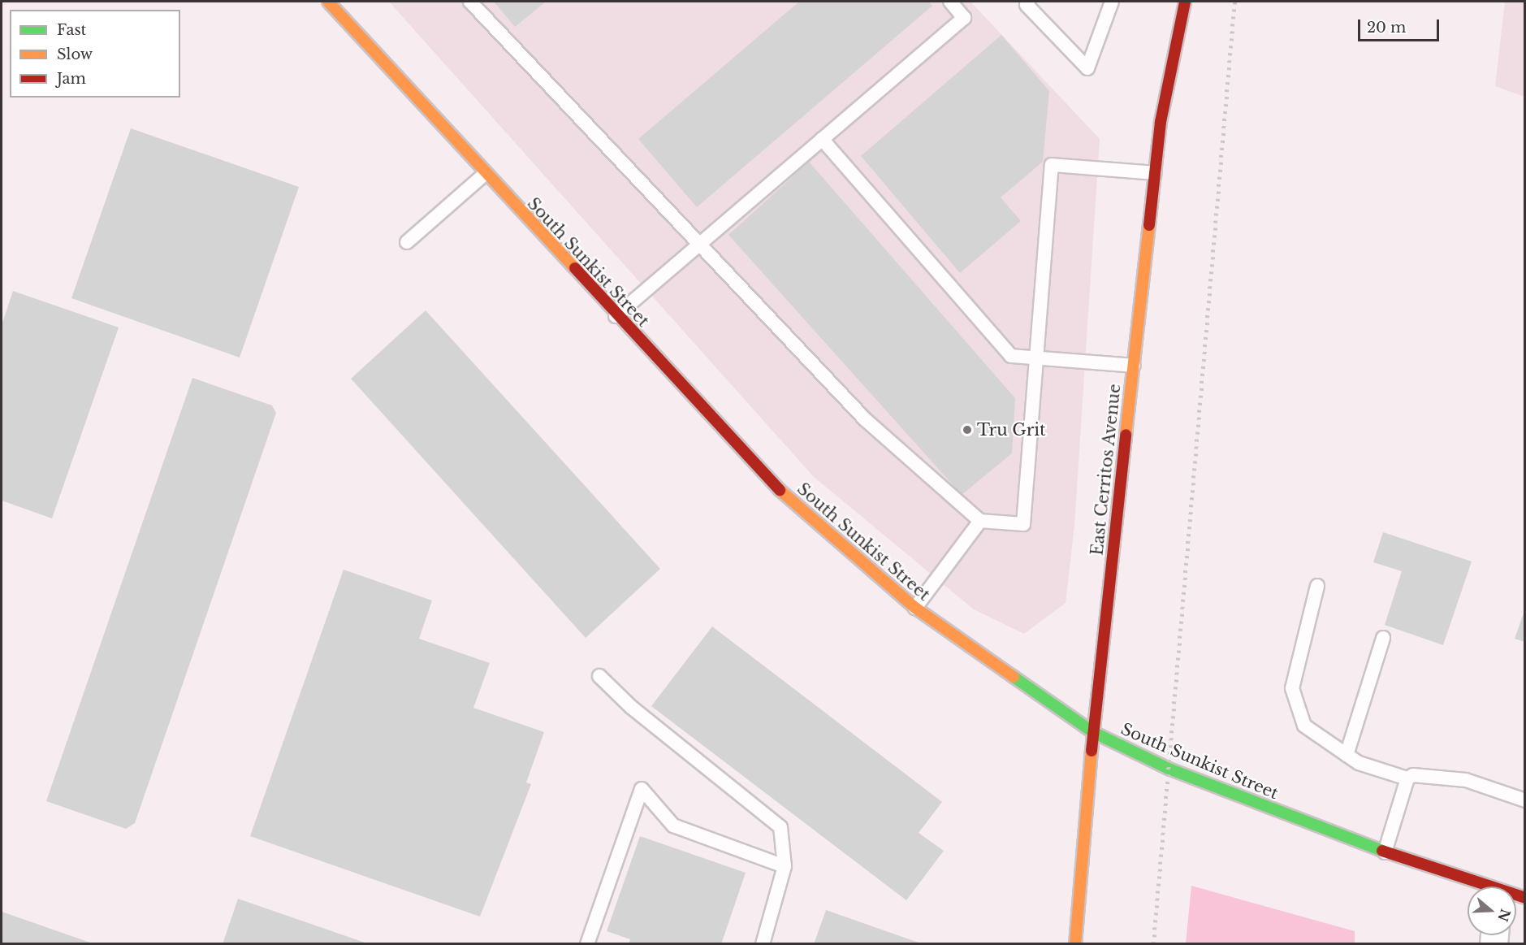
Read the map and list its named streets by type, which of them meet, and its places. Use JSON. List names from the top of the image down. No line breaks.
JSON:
{"streets":{"street":["South Sunkist Street","East Cerritos Avenue"]},"crossings":[["South Sunkist Street","East Cerritos Avenue"]],"places":["Tru Grit"],"legend":["Fast","Slow","Jam"],"scale_bar":"20 m","north":"right"}
